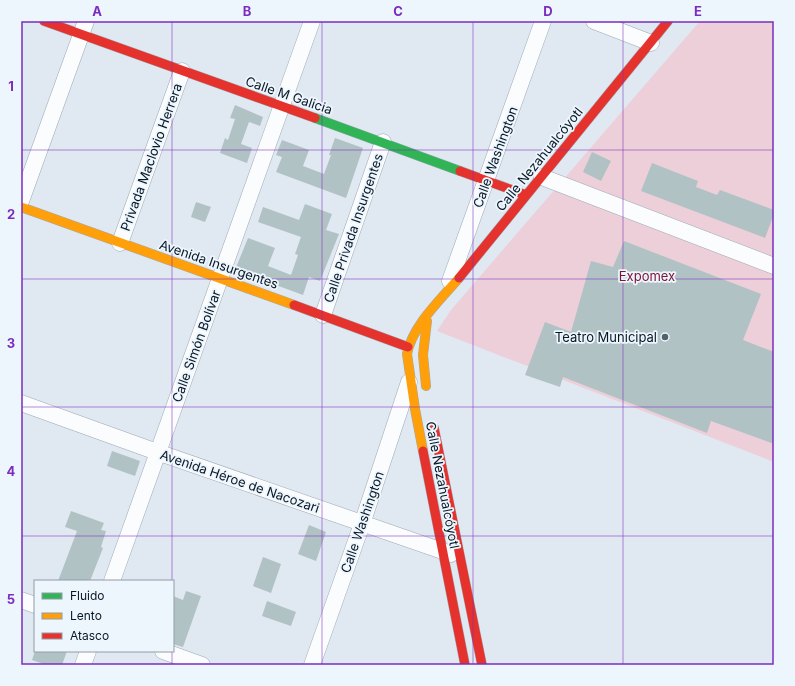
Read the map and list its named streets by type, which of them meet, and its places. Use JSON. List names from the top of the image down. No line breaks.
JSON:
{"streets":{"street":["Calle M Galicia","Privada Maclovio Herrera","Calle Washington","Calle Nezahualcóyotl","Calle Privada Insurgentes","Avenida Insurgentes","Calle Simón Bolívar","Avenida Héroe de Nacozari"]},"crossings":[["Calle M Galicia","Privada Maclovio Herrera"],["Calle M Galicia","Calle Washington"],["Calle M Galicia","Calle Nezahualcóyotl"],["Calle M Galicia","Calle Privada Insurgentes"],["Calle M Galicia","Calle Simón Bolívar"],["Privada Maclovio Herrera","Avenida Insurgentes"],["Calle Washington","Calle Nezahualcóyotl"],["Calle Washington","Avenida Héroe de Nacozari"],["Calle Nezahualcóyotl","Avenida Insurgentes"],["Calle Nezahualcóyotl","Avenida Héroe de Nacozari"],["Calle Privada Insurgentes","Avenida Insurgentes"],["Avenida Insurgentes","Calle Simón Bolívar"],["Calle Simón Bolívar","Avenida Héroe de Nacozari"]],"parks":["Expomex"],"places":["Teatro Municipal"],"legend":["Fluido","Lento","Atasco"],"grid":{"columns":["A","B","C","D","E"],"rows":["1","2","3","4","5"]}}
